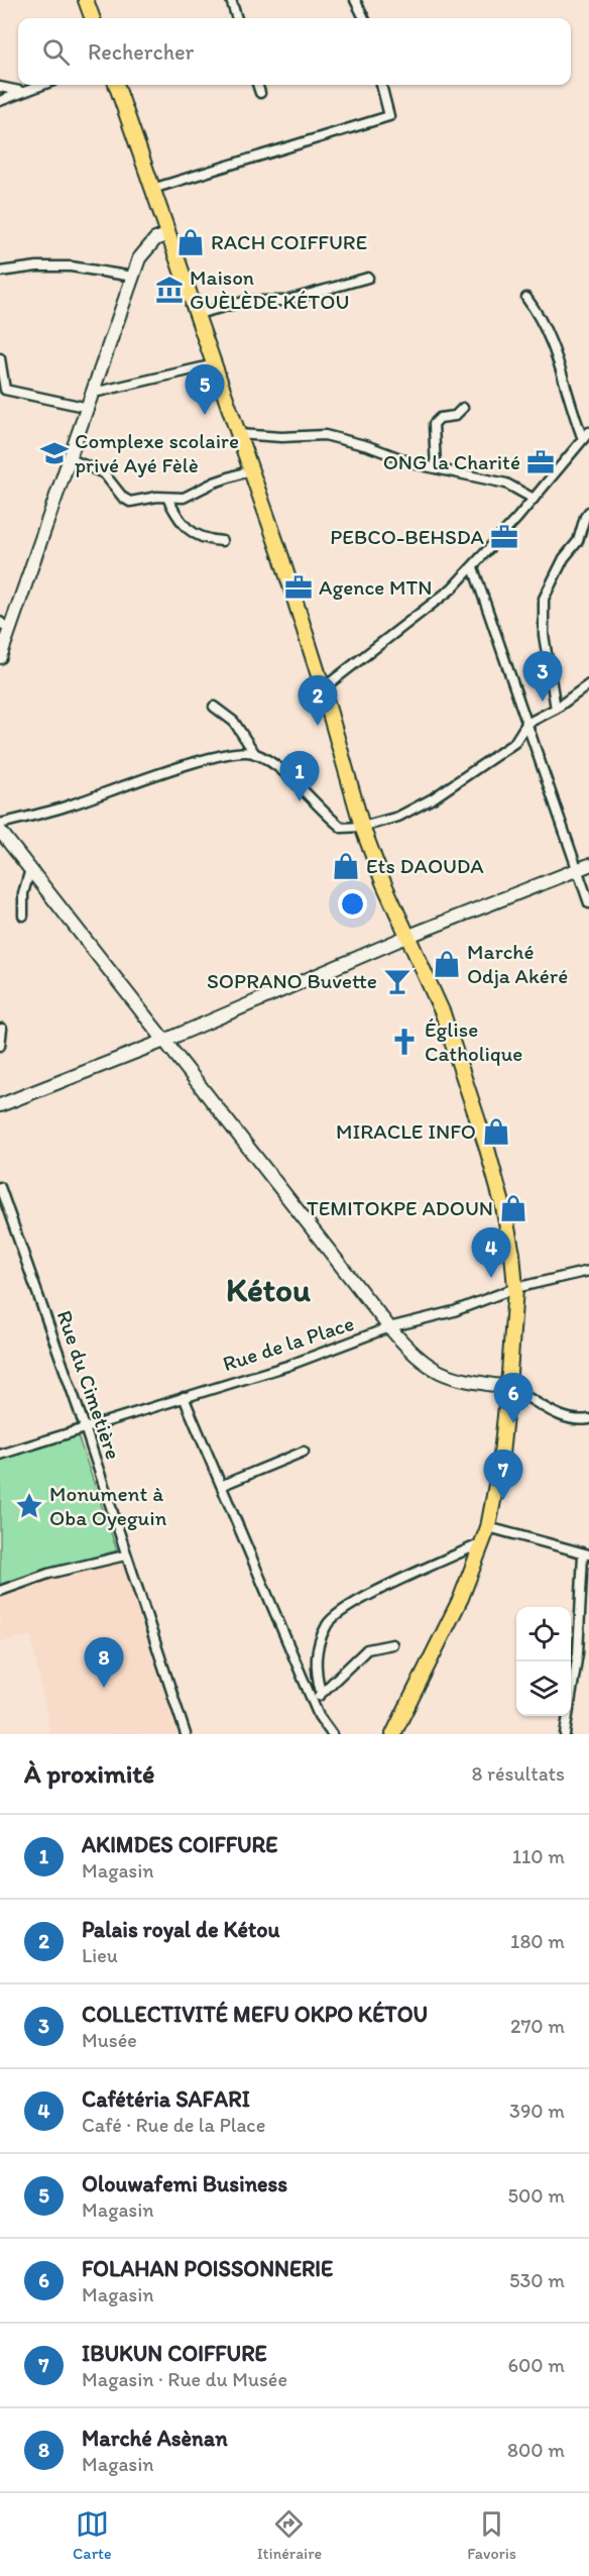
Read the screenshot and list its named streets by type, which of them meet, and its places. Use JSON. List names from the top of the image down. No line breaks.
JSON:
{"streets":{"street":["Rue de la Place","Rue du Cimetière"]},"crossings":[["Rue de la Place","Rue du Cimetière"]],"districts":["Kétou"],"places":{"shop":["RACH COIFFURE","Ets DAOUDA","Marché Odja Akéré","MIRACLE INFO","TEMITOKPE ADOUN"],"museum":["Maison GUÈLÈDE KÉTOU"],"school or university":["Complexe scolaire privé Ayé Fèlè"],"office":["ONG la Charité","PEBCO-BEHSDA","Agence MTN"],"bar":["SOPRANO Buvette"],"church":["Église Catholique"],"place":["Monument à Oba Oyeguin"]},"page":{"search":"Rechercher","pins":["5","3","2","1","4","6","7","8"],"heading":["À proximité","8 résultats"],"list":[{"mark":"1","name":"AKIMDES COIFFURE","note":"Magasin","value":"110 m"},{"mark":"2","name":"Palais royal de Kétou","note":"Lieu","value":"180 m"},{"mark":"3","name":"COLLECTIVITÉ MEFU OKPO KÉTOU","note":"Musée","value":"270 m"},{"mark":"4","name":"Cafétéria SAFARI","note":"Café · Rue de la Place","value":"390 m"},{"mark":"5","name":"Olouwafemi Business","note":"Magasin","value":"500 m"},{"mark":"6","name":"FOLAHAN POISSONNERIE","note":"Magasin","value":"530 m"},{"mark":"7","name":"IBUKUN COIFFURE","note":"Magasin · Rue du Musée","value":"600 m"},{"mark":"8","name":"Marché Asènan","note":"Magasin","value":"800 m"}],"nav":["Carte","Itinéraire","Favoris"]}}
